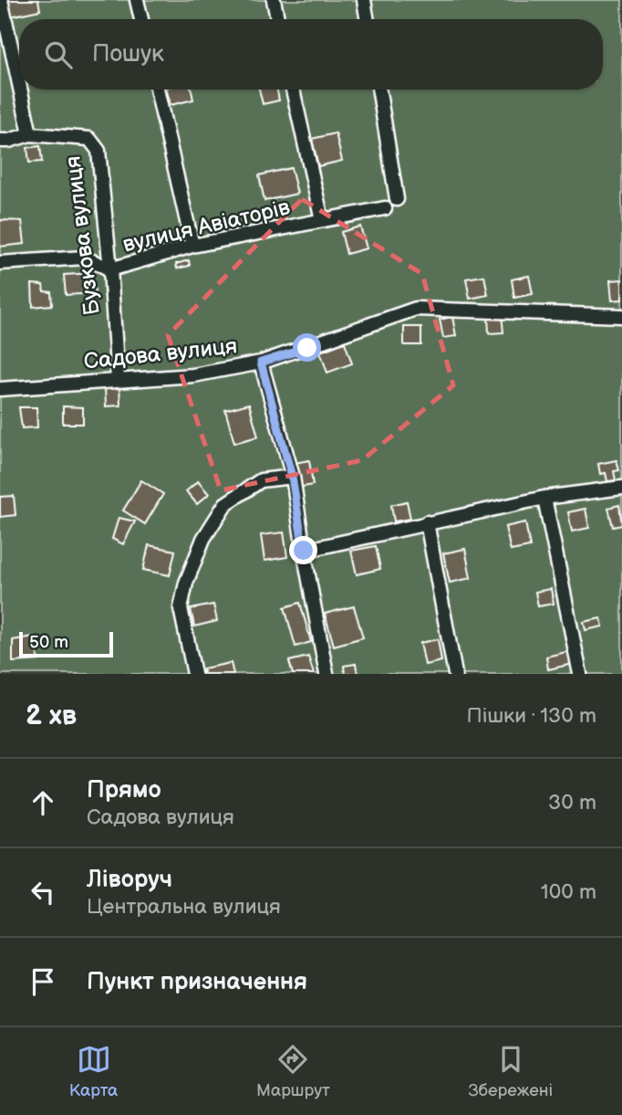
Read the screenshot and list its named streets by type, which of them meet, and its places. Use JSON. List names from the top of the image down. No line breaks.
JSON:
{"streets":{"street":["вулиця Авіаторів","Бузкова вулиця","Садова вулиця"]},"crossings":[["вулиця Авіаторів","Бузкова вулиця"],["Бузкова вулиця","Садова вулиця"]],"scale_bar":"50 m","page":{"search":"Пошук","scale":"50 m","heading":["2 хв","Пішки · 130 m"],"list":[["Прямо","Садова вулиця","30 m"],["Ліворуч","Центральна вулиця","100 m"],"Пункт призначення"],"nav":["Карта","Маршрут","Збережені"]}}
